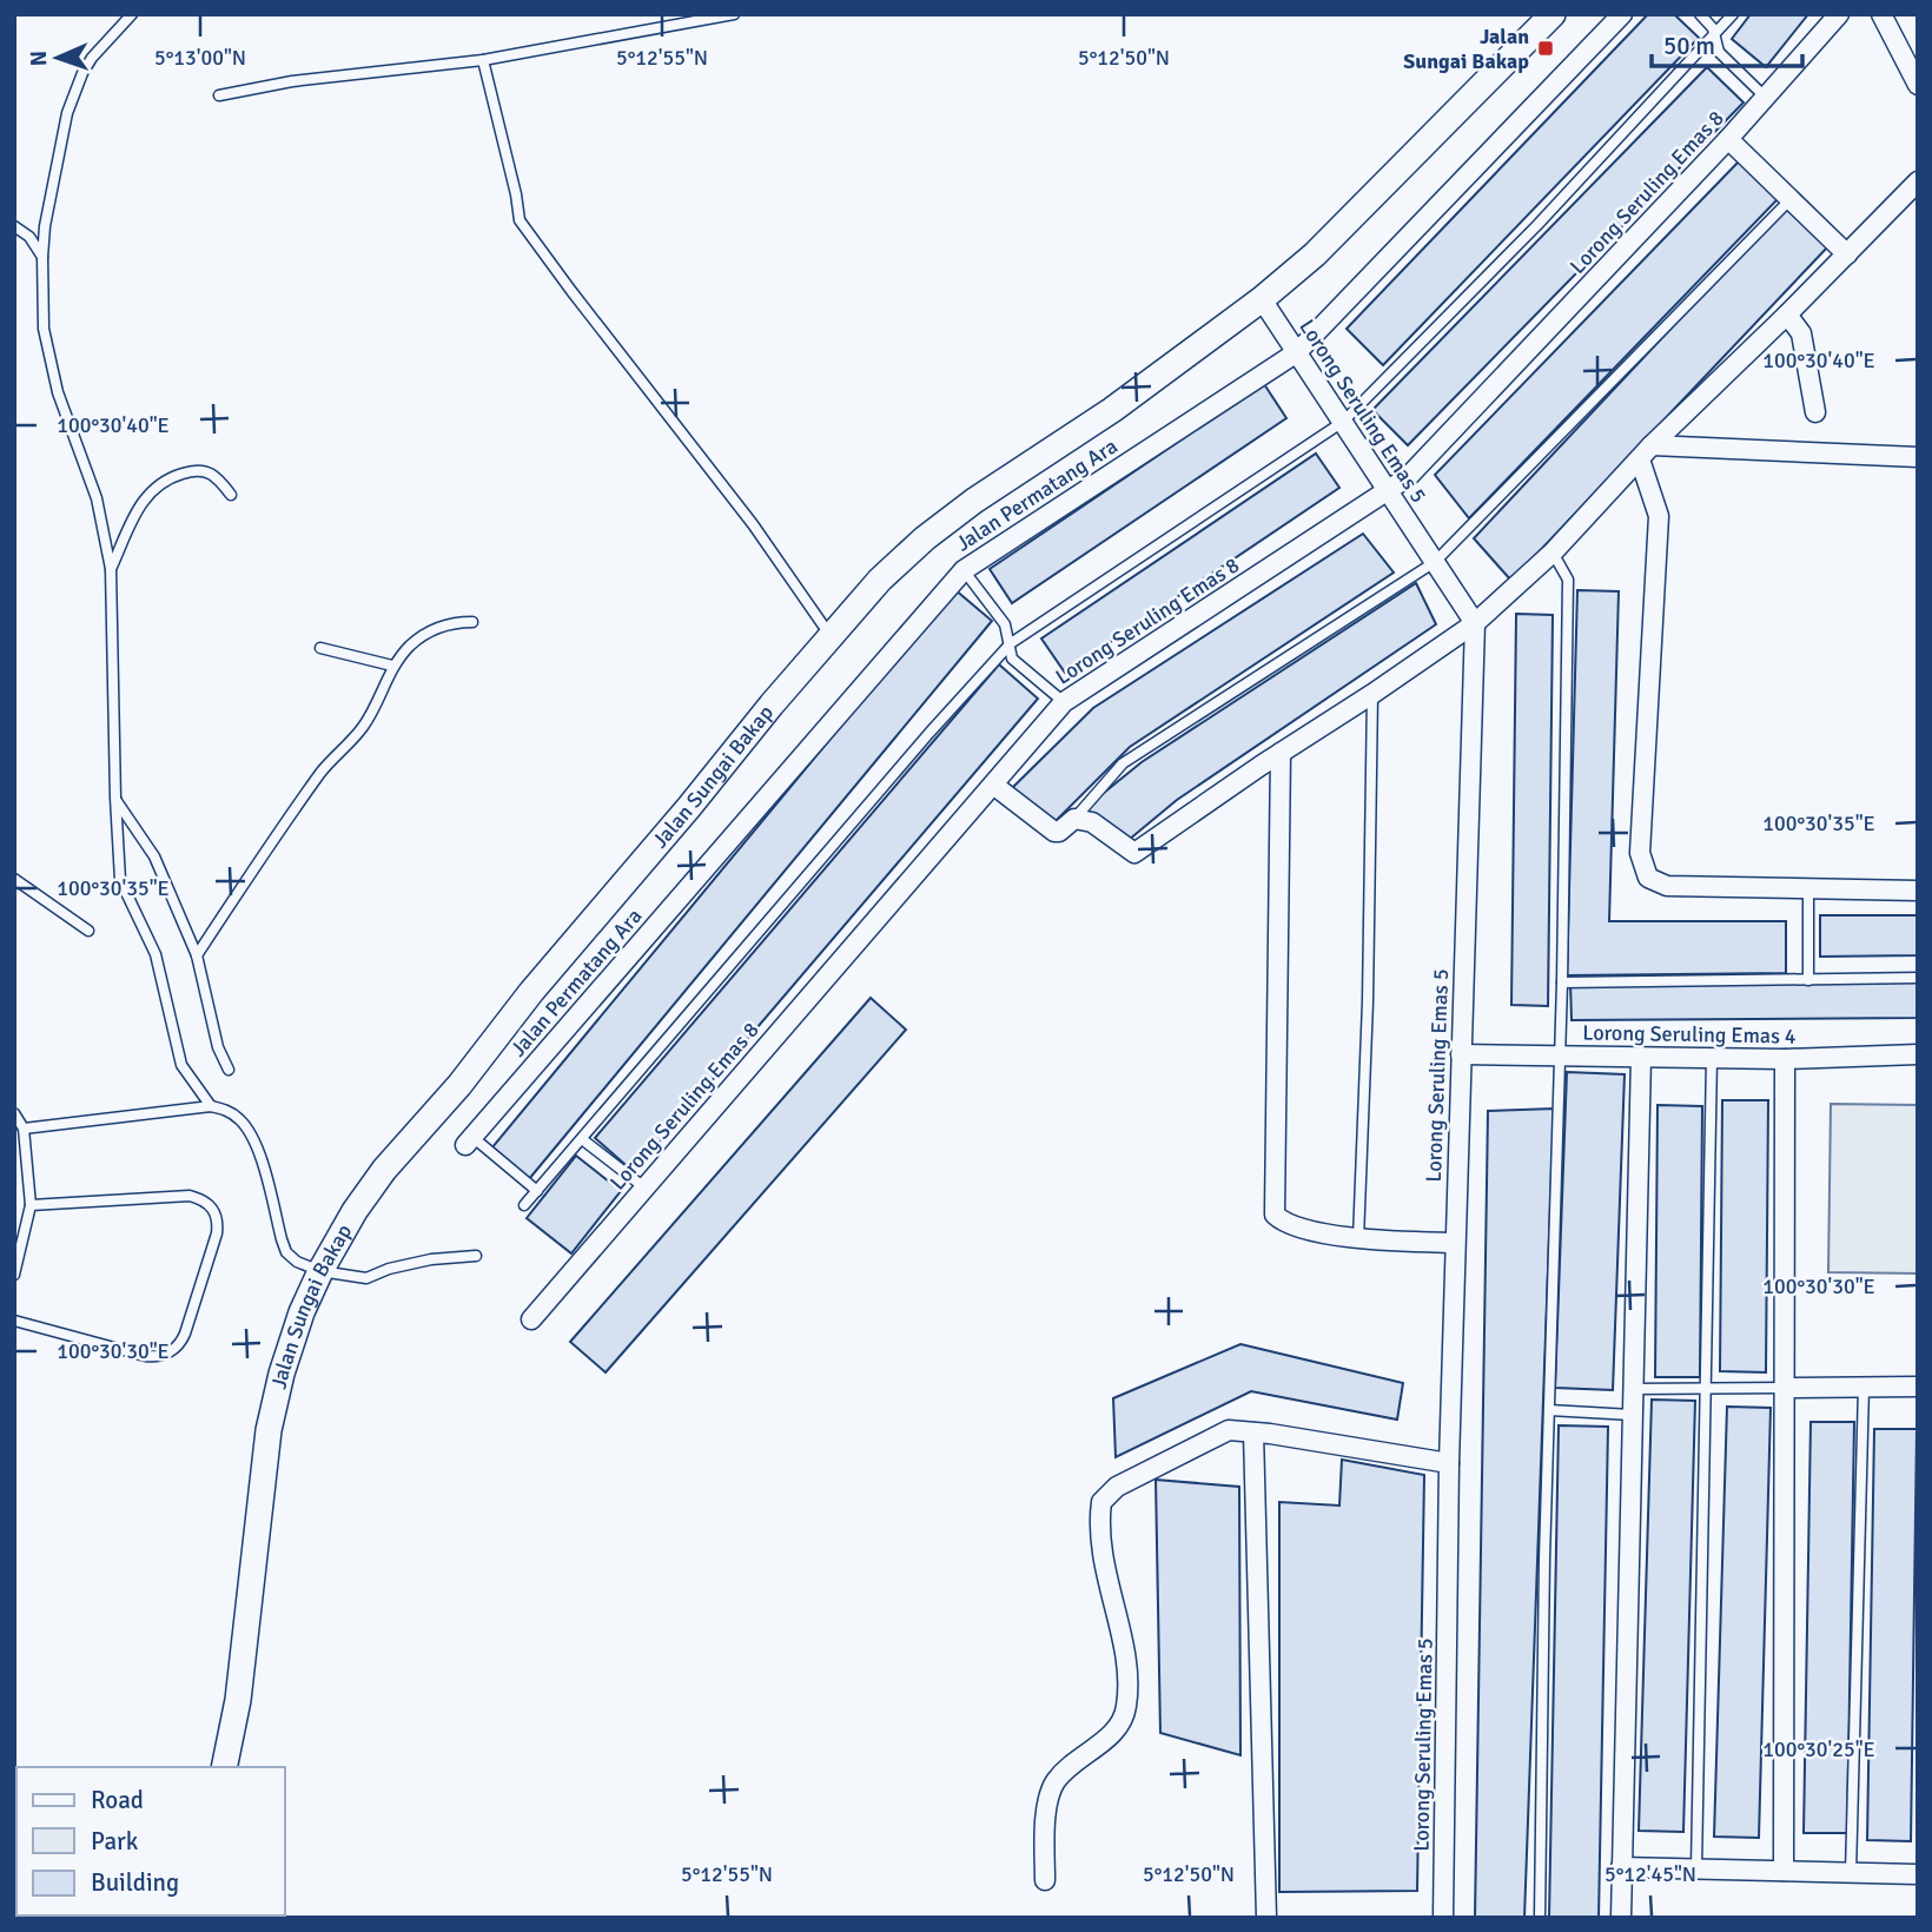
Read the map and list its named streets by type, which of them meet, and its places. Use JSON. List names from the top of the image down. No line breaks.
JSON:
{"streets":{"main road":["Jalan Sungai Bakap"],"street":["Lorong Seruling Emas 8","Lorong Seruling Emas 5","Jalan Permatang Ara","Lorong Seruling Emas 4"]},"crossings":[["Lorong Seruling Emas 8","Lorong Seruling Emas 5"],["Lorong Seruling Emas 5","Jalan Permatang Ara"],["Lorong Seruling Emas 5","Jalan Sungai Bakap"],["Lorong Seruling Emas 5","Lorong Seruling Emas 4"]],"places":{"transit":["Jalan Sungai Bakap"]},"legend":["Road","Park","Building"],"scale_bar":"50 m","north":"left","coordinates":["5°13'00\"N","5°12'55\"N","5°12'50\"N","100°30'40\"E","100°30'35\"E","100°30'30\"E","100°30'25\"E","5°12'45\"N"]}
